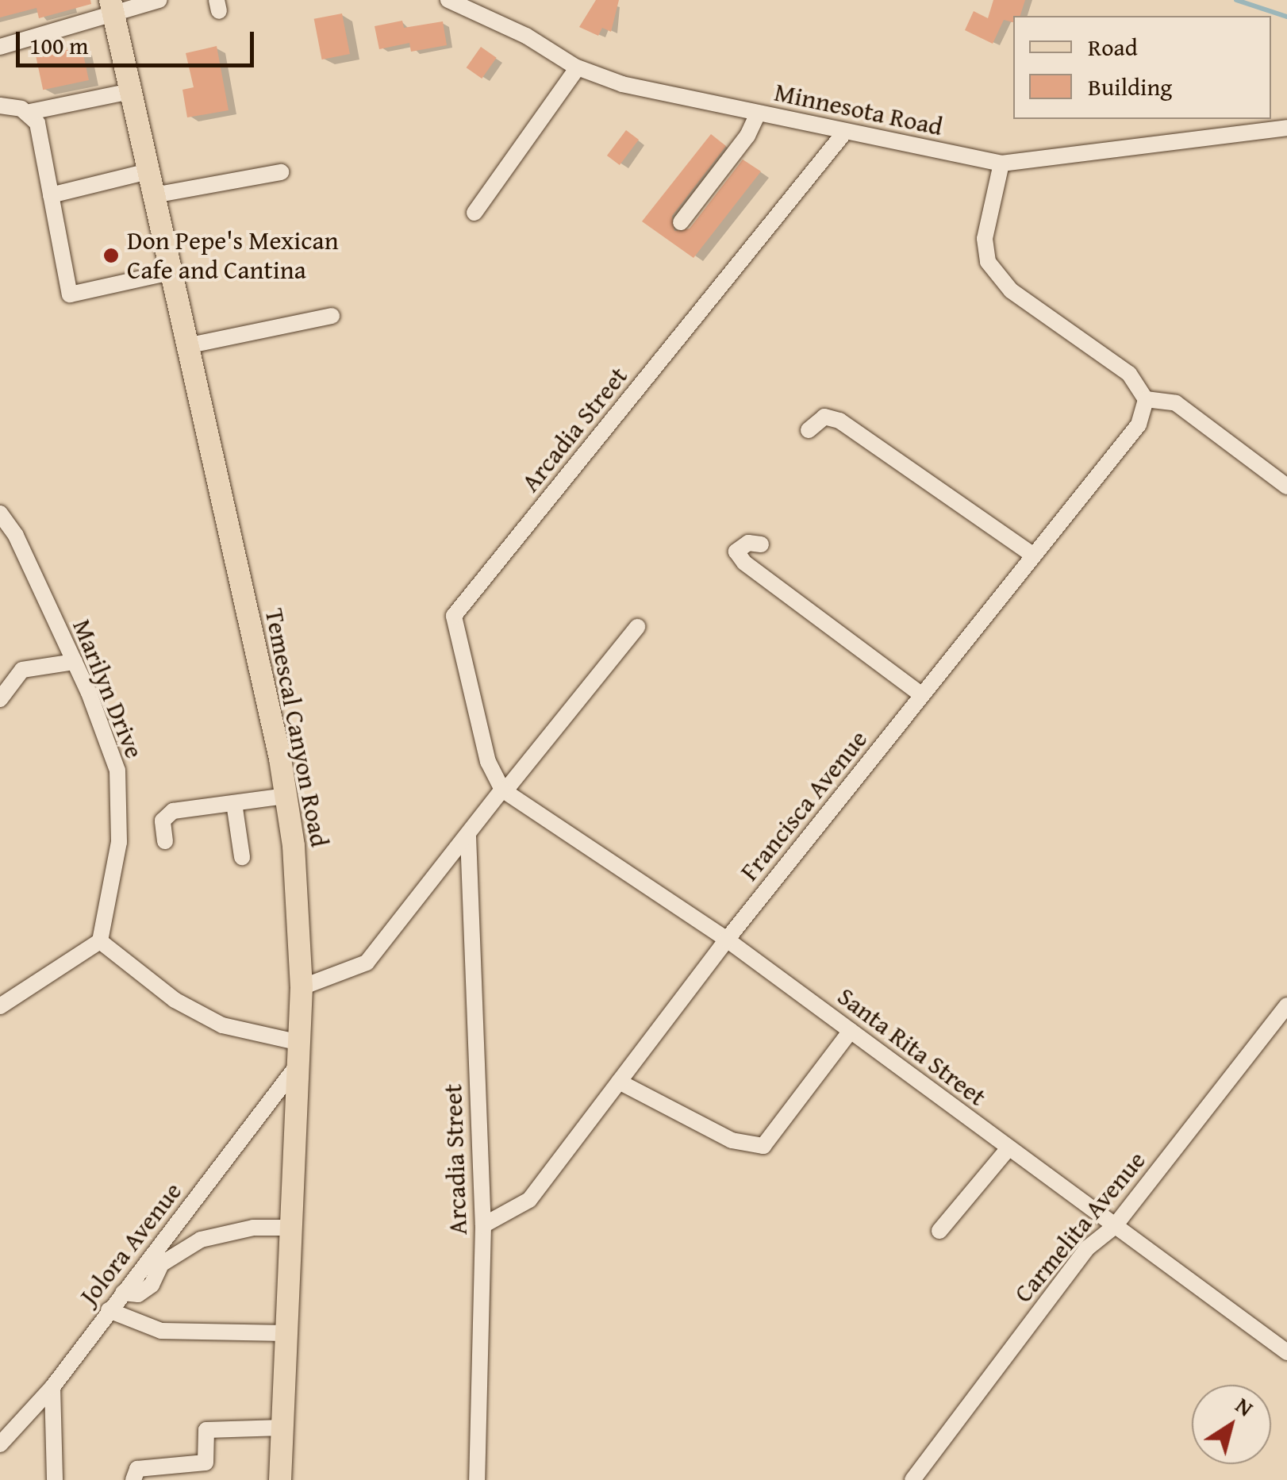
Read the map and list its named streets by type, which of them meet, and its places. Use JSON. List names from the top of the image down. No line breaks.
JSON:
{"streets":{"main road":["Temescal Canyon Road"],"street":["Minnesota Road","Arcadia Street","Marilyn Drive","Francisca Avenue","Santa Rita Street","Carmelita Avenue","Jolora Avenue"]},"crossings":[["Minnesota Road","Arcadia Street"],["Arcadia Street","Francisca Avenue"],["Arcadia Street","Santa Rita Street"],["Temescal Canyon Road","Jolora Avenue"],["Francisca Avenue","Santa Rita Street"],["Santa Rita Street","Carmelita Avenue"]],"places":["Don Pepe's Mexican Cafe and Cantina"],"legend":["Road","Building"],"scale_bar":"100 m","north":"top right"}
